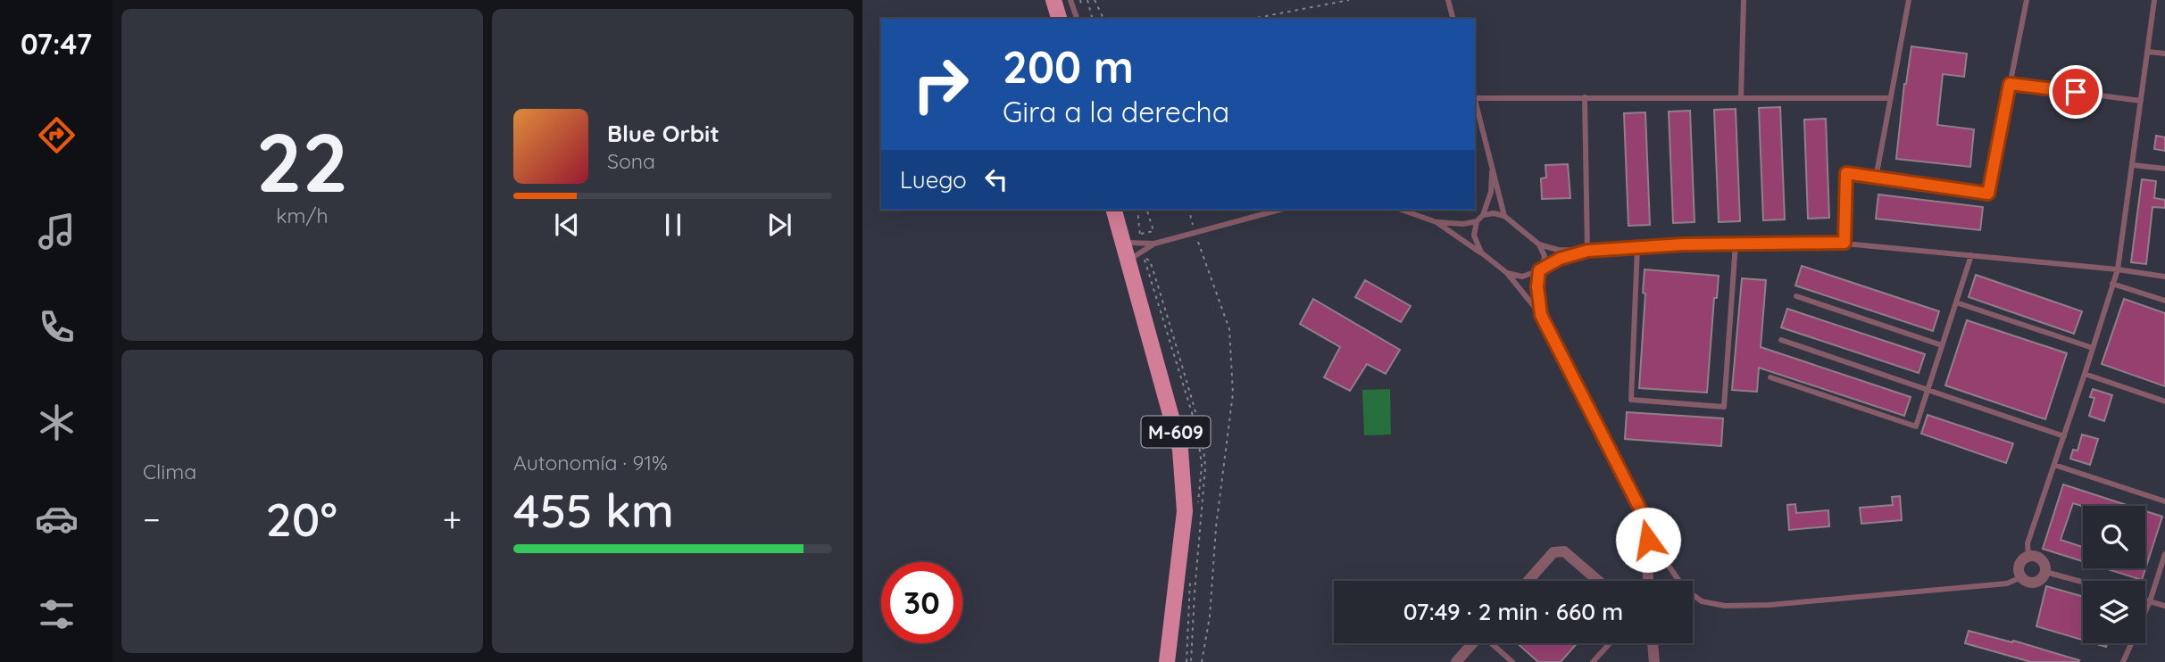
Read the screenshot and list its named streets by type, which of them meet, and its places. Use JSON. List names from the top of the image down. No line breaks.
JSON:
{"streets":{"main road":["M-609"]},"page":{"tabs":"07:47","tile":[["22","km/h"],"Clima",["Autonomía · 91%","455 km"]],"turn":["200 m","Gira a la derecha"],"song":["Blue Orbit","Sona"],"then":"Luego","heat":["−","20°","+"],"limit":"30","trip":"07:49 · 2 min · 660 m"}}
